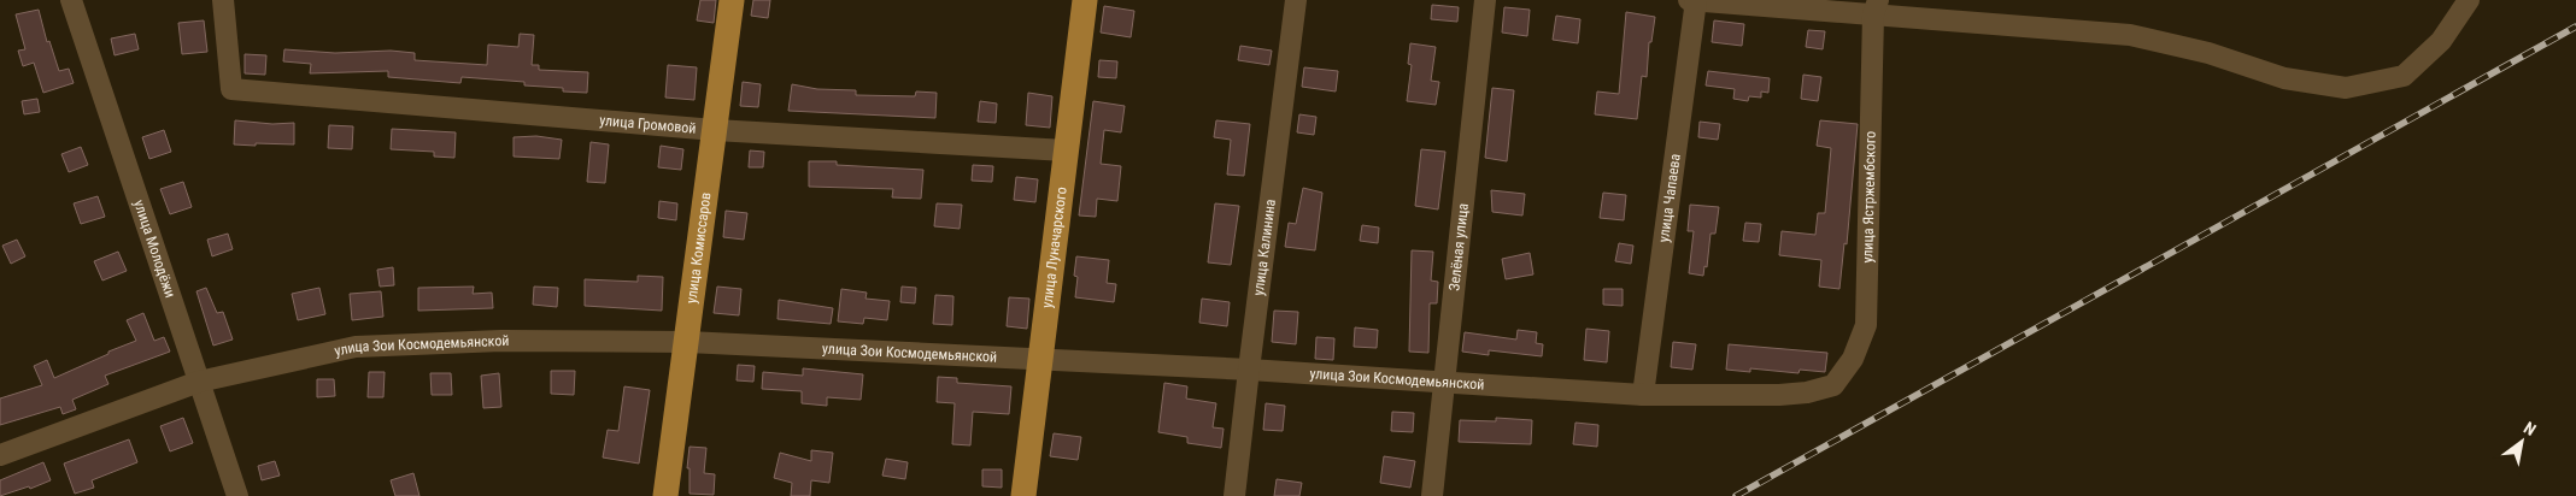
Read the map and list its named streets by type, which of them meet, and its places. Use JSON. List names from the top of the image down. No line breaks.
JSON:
{"streets":{"main road":["улица Комиссаров","улица Луначарского"],"street":["улица Громовой","улица Ястржембского","улица Чапаева","улица Молодёжи","улица Калинина","Зелёная улица","улица Зои Космодемьянской"]},"crossings":[["улица Громовой","улица Комиссаров"],["улица Громовой","улица Луначарского"],["улица Ястржембского","улица Зои Космодемьянской"],["улица Чапаева","улица Зои Космодемьянской"],["улица Молодёжи","улица Зои Космодемьянской"],["улица Комиссаров","улица Зои Космодемьянской"],["улица Луначарского","улица Зои Космодемьянской"],["улица Калинина","улица Зои Космодемьянской"],["Зелёная улица","улица Зои Космодемьянской"]],"north":"top right"}
